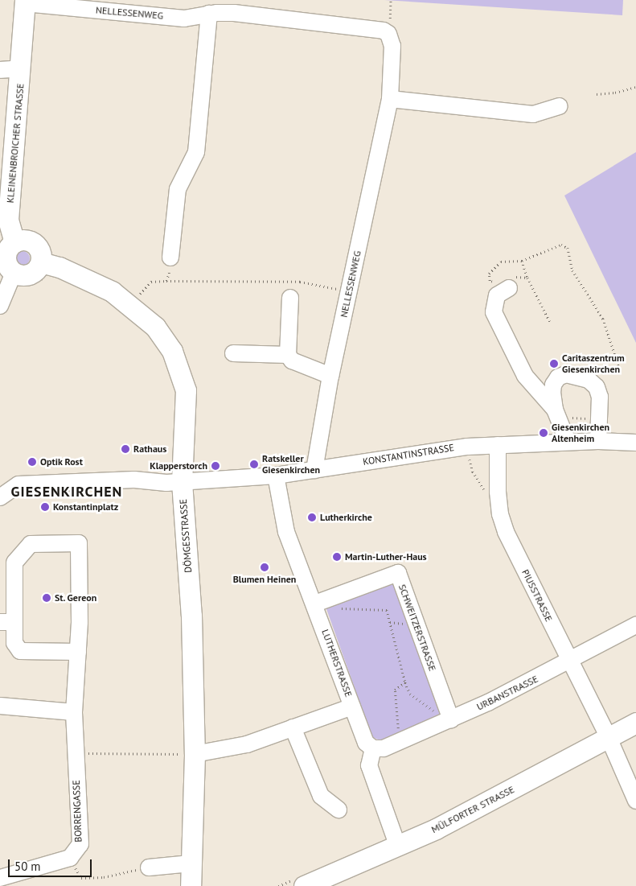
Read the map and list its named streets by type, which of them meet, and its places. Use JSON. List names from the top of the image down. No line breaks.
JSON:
{"streets":{"main road":["KLEINENBROICHER STRASSE","DÖMGESSTRASSE","MÜLFORTER STRASSE"],"street":["NELLESSENWEG","KONSTANTINSTRASSE","PIUSSTRASSE","SCHWEITZERSTRASSE","LUTHERSTRASSE","URBANSTRASSE","BORRENGASSE"]},"crossings":[["NELLESSENWEG","KLEINENBROICHER STRASSE"],["NELLESSENWEG","KONSTANTINSTRASSE"],["KLEINENBROICHER STRASSE","DÖMGESSTRASSE"],["KONSTANTINSTRASSE","DÖMGESSTRASSE"],["KONSTANTINSTRASSE","PIUSSTRASSE"],["KONSTANTINSTRASSE","LUTHERSTRASSE"],["PIUSSTRASSE","URBANSTRASSE"],["PIUSSTRASSE","MÜLFORTER STRASSE"],["SCHWEITZERSTRASSE","LUTHERSTRASSE"],["SCHWEITZERSTRASSE","URBANSTRASSE"],["LUTHERSTRASSE","URBANSTRASSE"]],"districts":["GIESENKIRCHEN"],"places":["Caritaszentrum Giesenkirchen","Giesenkirchen Altenheim","Rathaus","Optik Rost","Ratskeller Giesenkirchen","Klapperstorch","Konstantinplatz","Lutherkirche","Martin-Luther-Haus","Blumen Heinen","St. Gereon"],"scale_bar":"50 m"}
